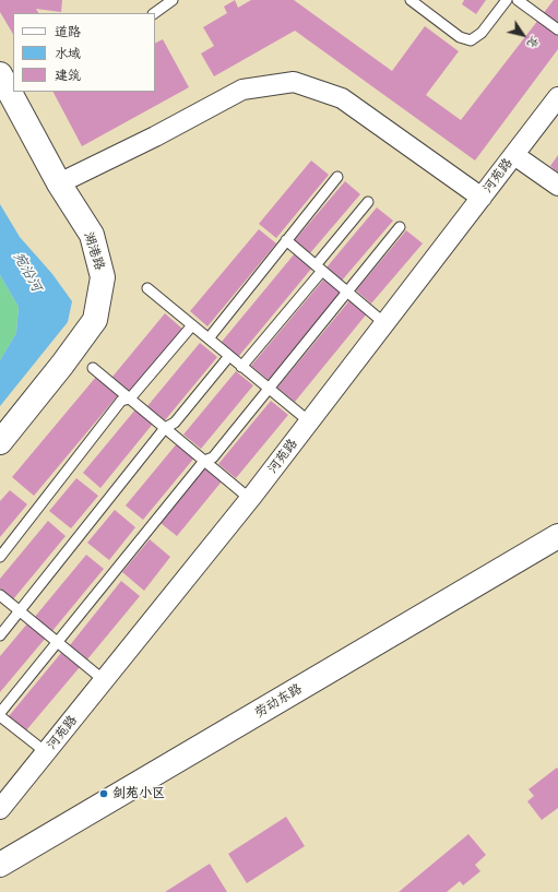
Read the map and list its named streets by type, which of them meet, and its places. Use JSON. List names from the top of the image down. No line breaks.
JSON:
{"streets":{"street":["河苑路","湖港路","劳动东路"]},"water":["宛沿河"],"places":["剑苑小区"],"legend":["道路","水域","建筑"],"north":"bottom right"}
